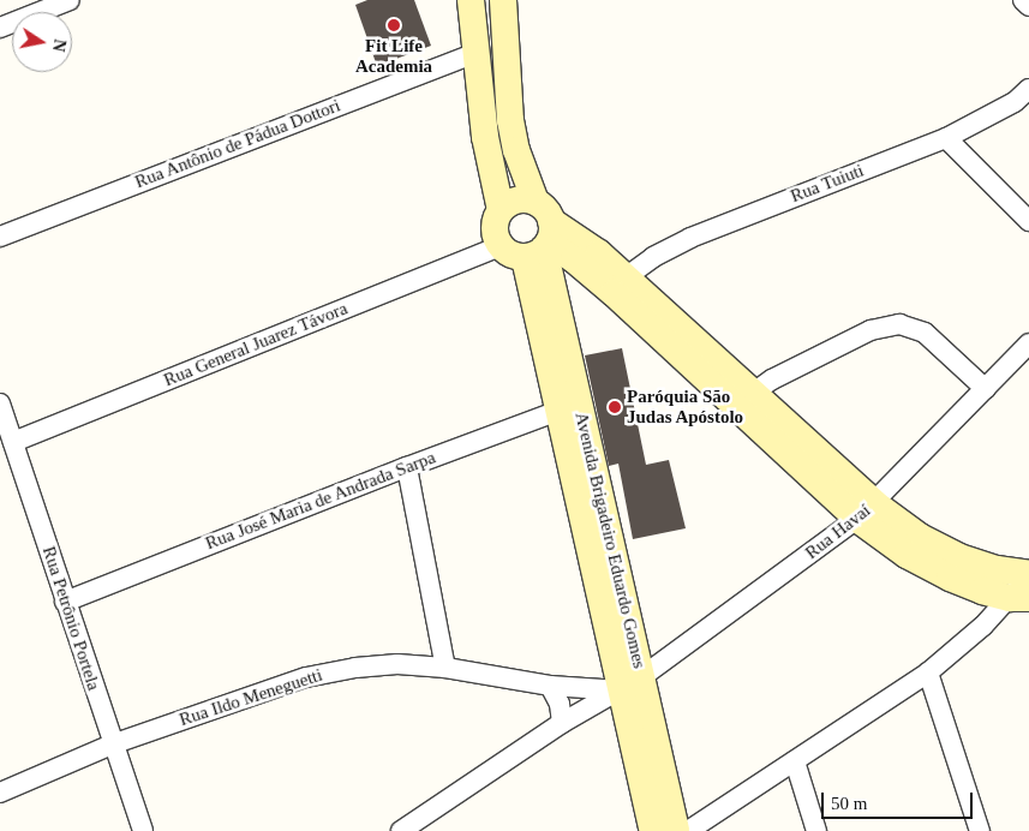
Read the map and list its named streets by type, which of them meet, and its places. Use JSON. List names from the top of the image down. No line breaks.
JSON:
{"streets":{"main road":["Avenida Brigadeiro Eduardo Gomes"],"street":["Rua Antônio de Pádua Dottori","Rua Tuiuti","Rua General Juarez Távora","Rua José Maria de Andrada Sarpa","Rua Havaí","Rua Petrônio Portela","Rua Ildo Meneguetti"]},"crossings":[["Rua General Juarez Távora","Rua Petrônio Portela"],["Rua José Maria de Andrada Sarpa","Avenida Brigadeiro Eduardo Gomes"],["Rua José Maria de Andrada Sarpa","Rua Petrônio Portela"],["Rua Havaí","Avenida Brigadeiro Eduardo Gomes"],["Rua Havaí","Rua Ildo Meneguetti"],["Avenida Brigadeiro Eduardo Gomes","Rua Ildo Meneguetti"],["Rua Petrônio Portela","Rua Ildo Meneguetti"]],"places":["Fit Life Academia","Paróquia São Judas Apóstolo"],"scale_bar":"50 m","north":"right"}
